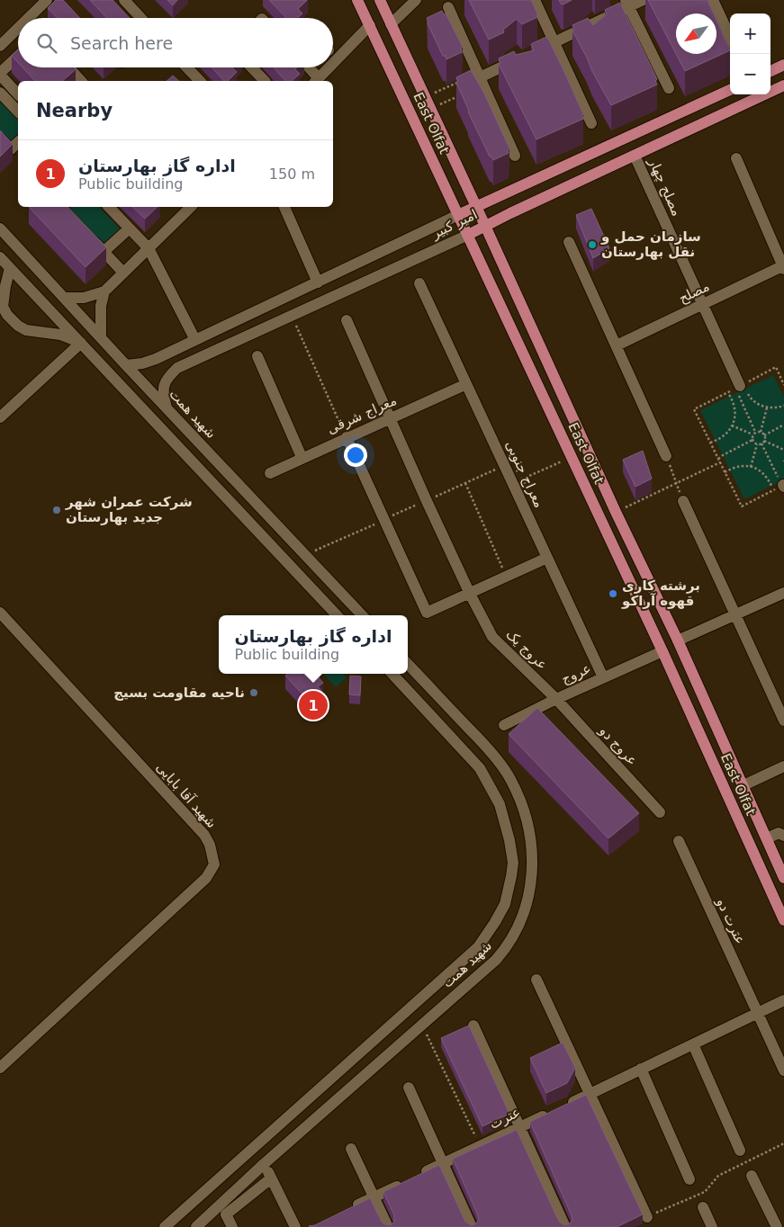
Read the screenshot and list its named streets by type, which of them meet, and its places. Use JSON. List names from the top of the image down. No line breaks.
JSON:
{"streets":{"main road":["East Olfat","امیر کبیر"],"street":["مصلح چهار","مصلح","شهید همت","معراج شرقی","معراج جنوبی","عروج یک","عروج","عروج دو","شهید آقا بابایی","عترت دو","عترت"]},"crossings":[["East Olfat","امیر کبیر"],["East Olfat","عروج"],["مصلح چهار","امیر کبیر"],["مصلح چهار","مصلح"],["امیر کبیر","شهید همت"],["معراج شرقی","معراج جنوبی"],["معراج شرقی","عروج یک"],["معراج جنوبی","عروج"],["عروج یک","عروج"],["عروج یک","عروج دو"],["عروج","عروج دو"]],"places":["سازمان حمل و نقل بهارستان","شرکت عمران شهر جدید بهارستان","برشته کاری قهوه آراکو","ناحیه مقاومت بسیج"],"north":"bottom left","page":{"map_buttons":["+","−"],"search":"Search here","heading":"Nearby","list":[{"mark":"1","name":"اداره گاز بهارستان","note":"Public building","value":"150 m"}],"popup":["اداره گاز بهارستان","Public building"],"pins":"1"}}
